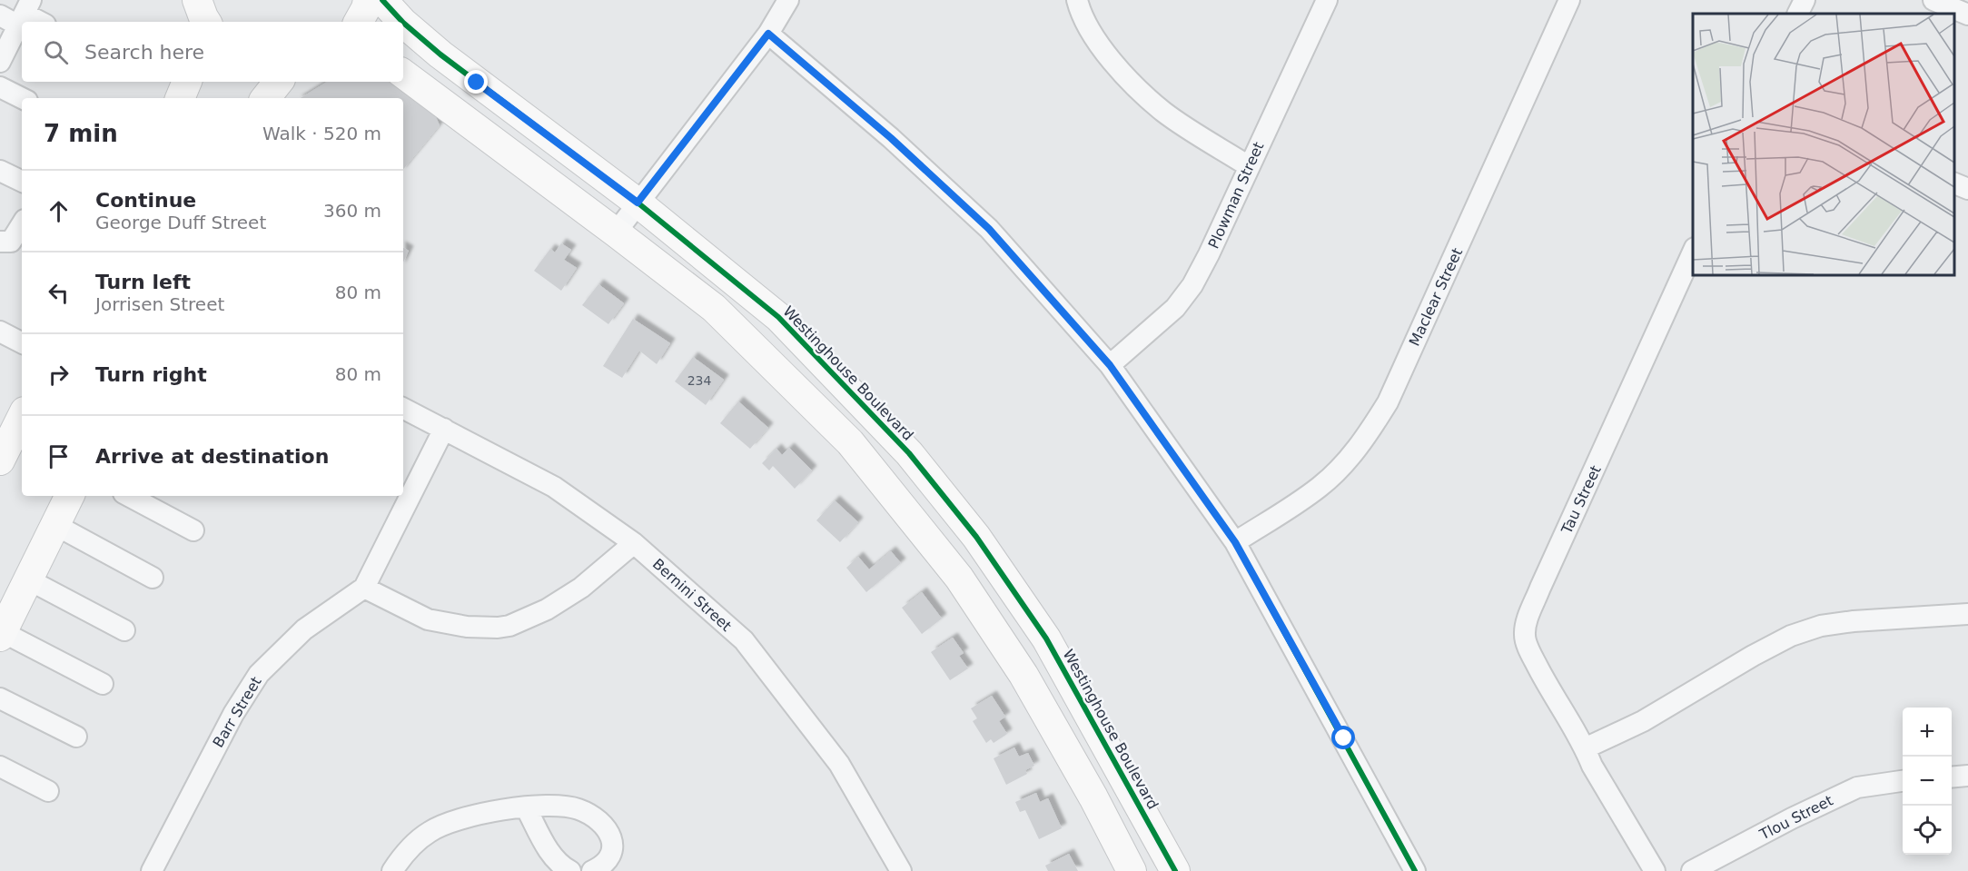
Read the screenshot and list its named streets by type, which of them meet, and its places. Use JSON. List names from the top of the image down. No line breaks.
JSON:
{"streets":{"street":["Plowman Street","Maclear Street","Westinghouse Boulevard","Tau Street","Bernini Street","Barr Street","Tlou Street"]},"crossings":[["Bernini Street","Barr Street"]],"house_numbers":["234"],"page":{"search":"Search here","heading":["7 min","Walk · 520 m"],"list":[["Continue","George Duff Street","360 m"],["Turn left","Jorrisen Street","80 m"],["Turn right","80 m"],"Arrive at destination"],"map_buttons":["+","−"]}}
